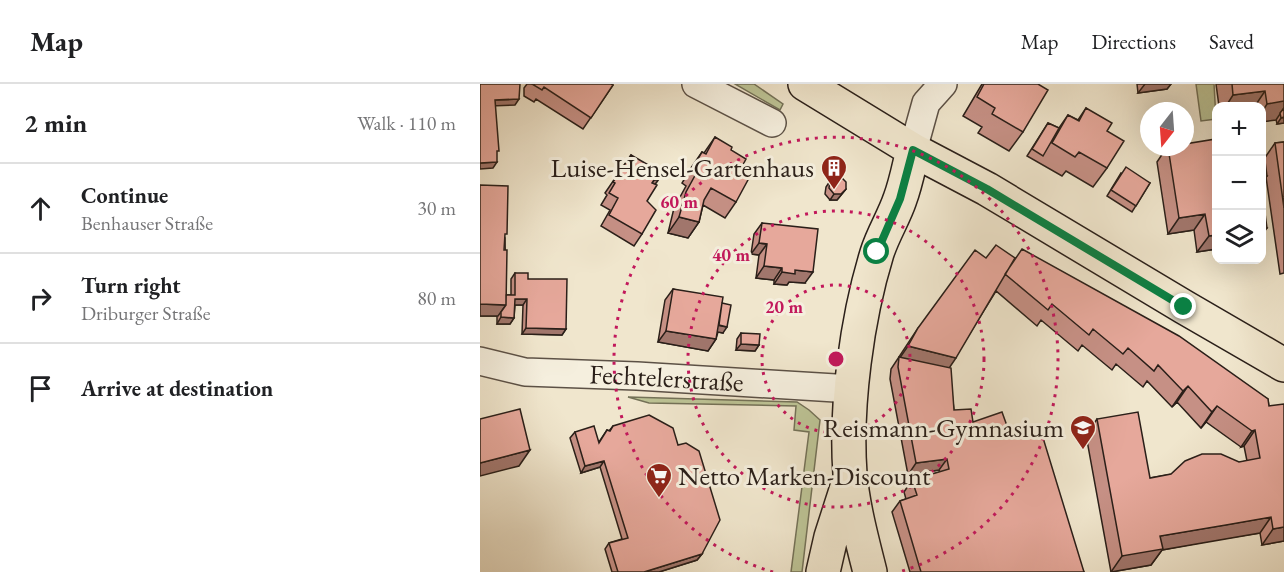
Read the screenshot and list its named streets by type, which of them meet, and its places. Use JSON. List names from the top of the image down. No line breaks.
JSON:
{"streets":{"street":["Fechtelerstraße"]},"places":{"building":["Luise-Hensel-Gartenhaus"],"school or university":["Reismann-Gymnasium"],"supermarket":["Netto Marken-Discount"]},"north":"bottom","page":{"header":"Map","nav":["Map","Directions","Saved"],"heading":["2 min","Walk · 110 m"],"map_buttons":["+","−"],"list":[["Continue","Benhauser Straße","30 m"],["Turn right","Driburger Straße","80 m"],"Arrive at destination"]},"rings":["60 m","40 m","20 m"]}
